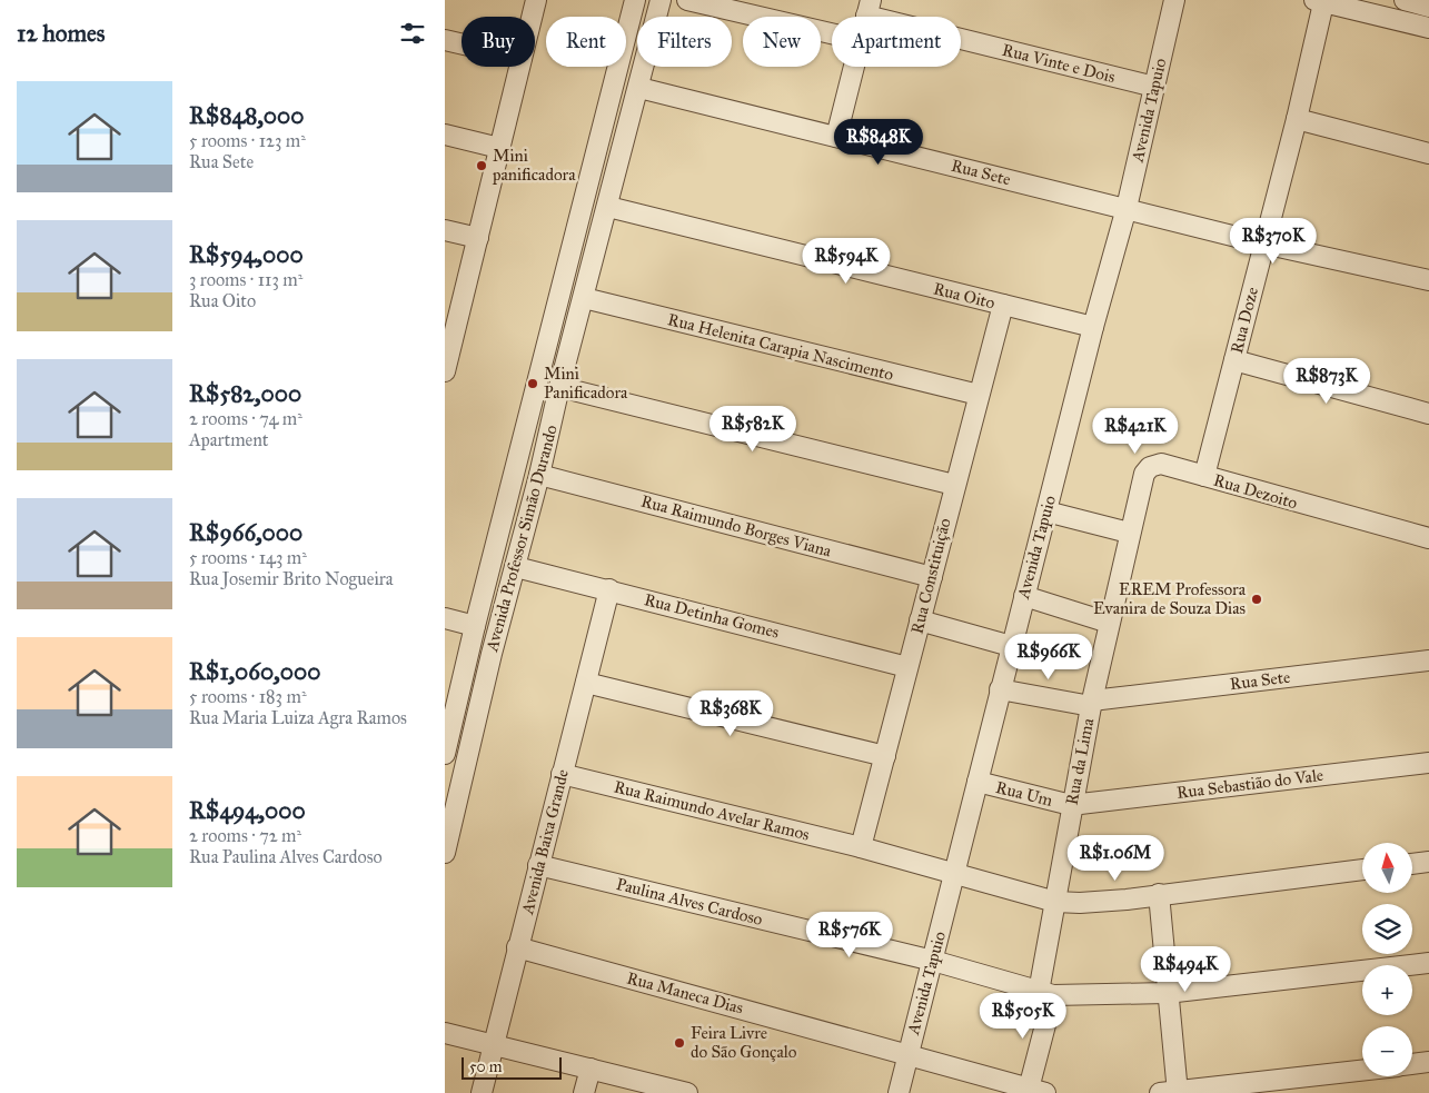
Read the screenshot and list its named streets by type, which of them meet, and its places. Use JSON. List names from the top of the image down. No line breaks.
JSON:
{"streets":{"street":["Rua Vinte e Dois","Avenida Tapuio","Rua Sete","Rua Oito","Rua Doze","Rua Helenita Carapia Nascimento","Rua Dezoito","Rua Raimundo Borges Viana","Avenida Professor Simão Durando","Rua Constituição","Rua Detinha Gomes","Rua da Lima","Rua Sebastião do Vale","Rua Um","Rua Raimundo Avelar Ramos","Avenida Baixa Grande","Paulina Alves Cardoso","Rua Maneca Dias"]},"crossings":[["Rua Vinte e Dois","Avenida Tapuio"],["Avenida Tapuio","Rua Sete"],["Avenida Tapuio","Rua Oito"],["Avenida Tapuio","Rua Um"],["Avenida Tapuio","Rua Raimundo Avelar Ramos"],["Avenida Tapuio","Paulina Alves Cardoso"],["Avenida Tapuio","Rua Maneca Dias"],["Rua Sete","Rua Doze"],["Rua Sete","Avenida Professor Simão Durando"],["Rua Sete","Rua da Lima"],["Rua Oito","Avenida Professor Simão Durando"],["Rua Oito","Rua Constituição"],["Rua Doze","Rua Dezoito"],["Rua Helenita Carapia Nascimento","Avenida Professor Simão Durando"],["Rua Helenita Carapia Nascimento","Rua Constituição"],["Rua Dezoito","Rua da Lima"],["Rua Raimundo Borges Viana","Avenida Professor Simão Durando"],["Rua Raimundo Borges Viana","Rua Constituição"],["Avenida Professor Simão Durando","Rua Detinha Gomes"],["Rua Constituição","Rua Detinha Gomes"],["Rua Constituição","Rua Raimundo Avelar Ramos"],["Rua Detinha Gomes","Avenida Baixa Grande"],["Rua da Lima","Rua Sebastião do Vale"],["Rua da Lima","Rua Um"],["Rua da Lima","Rua Raimundo Avelar Ramos"],["Rua da Lima","Paulina Alves Cardoso"],["Rua da Lima","Rua Maneca Dias"],["Rua Sebastião do Vale","Rua Um"],["Rua Raimundo Avelar Ramos","Avenida Baixa Grande"],["Avenida Baixa Grande","Paulina Alves Cardoso"],["Avenida Baixa Grande","Rua Maneca Dias"]],"places":["Mini panificadora","Mini Panificadora","EREM Professora Evanira de Souza Dias","Feira Livre do São Gonçalo"],"scale_bar":"50 m","north":"top","page":{"heading":"12 homes","chip":["Buy","Rent","Filters","New","Apartment"],"list":[{"name":"R$848,000","note":"5 rooms · 123 m² · Rua Sete"},{"name":"R$594,000","note":"3 rooms · 113 m² · Rua Oito"},{"name":"R$582,000","note":"2 rooms · 74 m² · Apartment"},{"name":"R$966,000","note":"5 rooms · 143 m² · Rua Josemir Brito Nogueira"},{"name":"R$1,060,000","note":"5 rooms · 183 m² · Rua Maria Luiza Agra Ramos"},{"name":"R$494,000","note":"2 rooms · 72 m² · Rua Paulina Alves Cardoso"}],"price":["R$848K","R$370K","R$594K","R$873K","R$582K","R$421K","R$966K","R$368K","R$1.06M","R$576K","R$494K","R$505K"],"map_buttons":["+","−"],"scale":"50 m"}}
